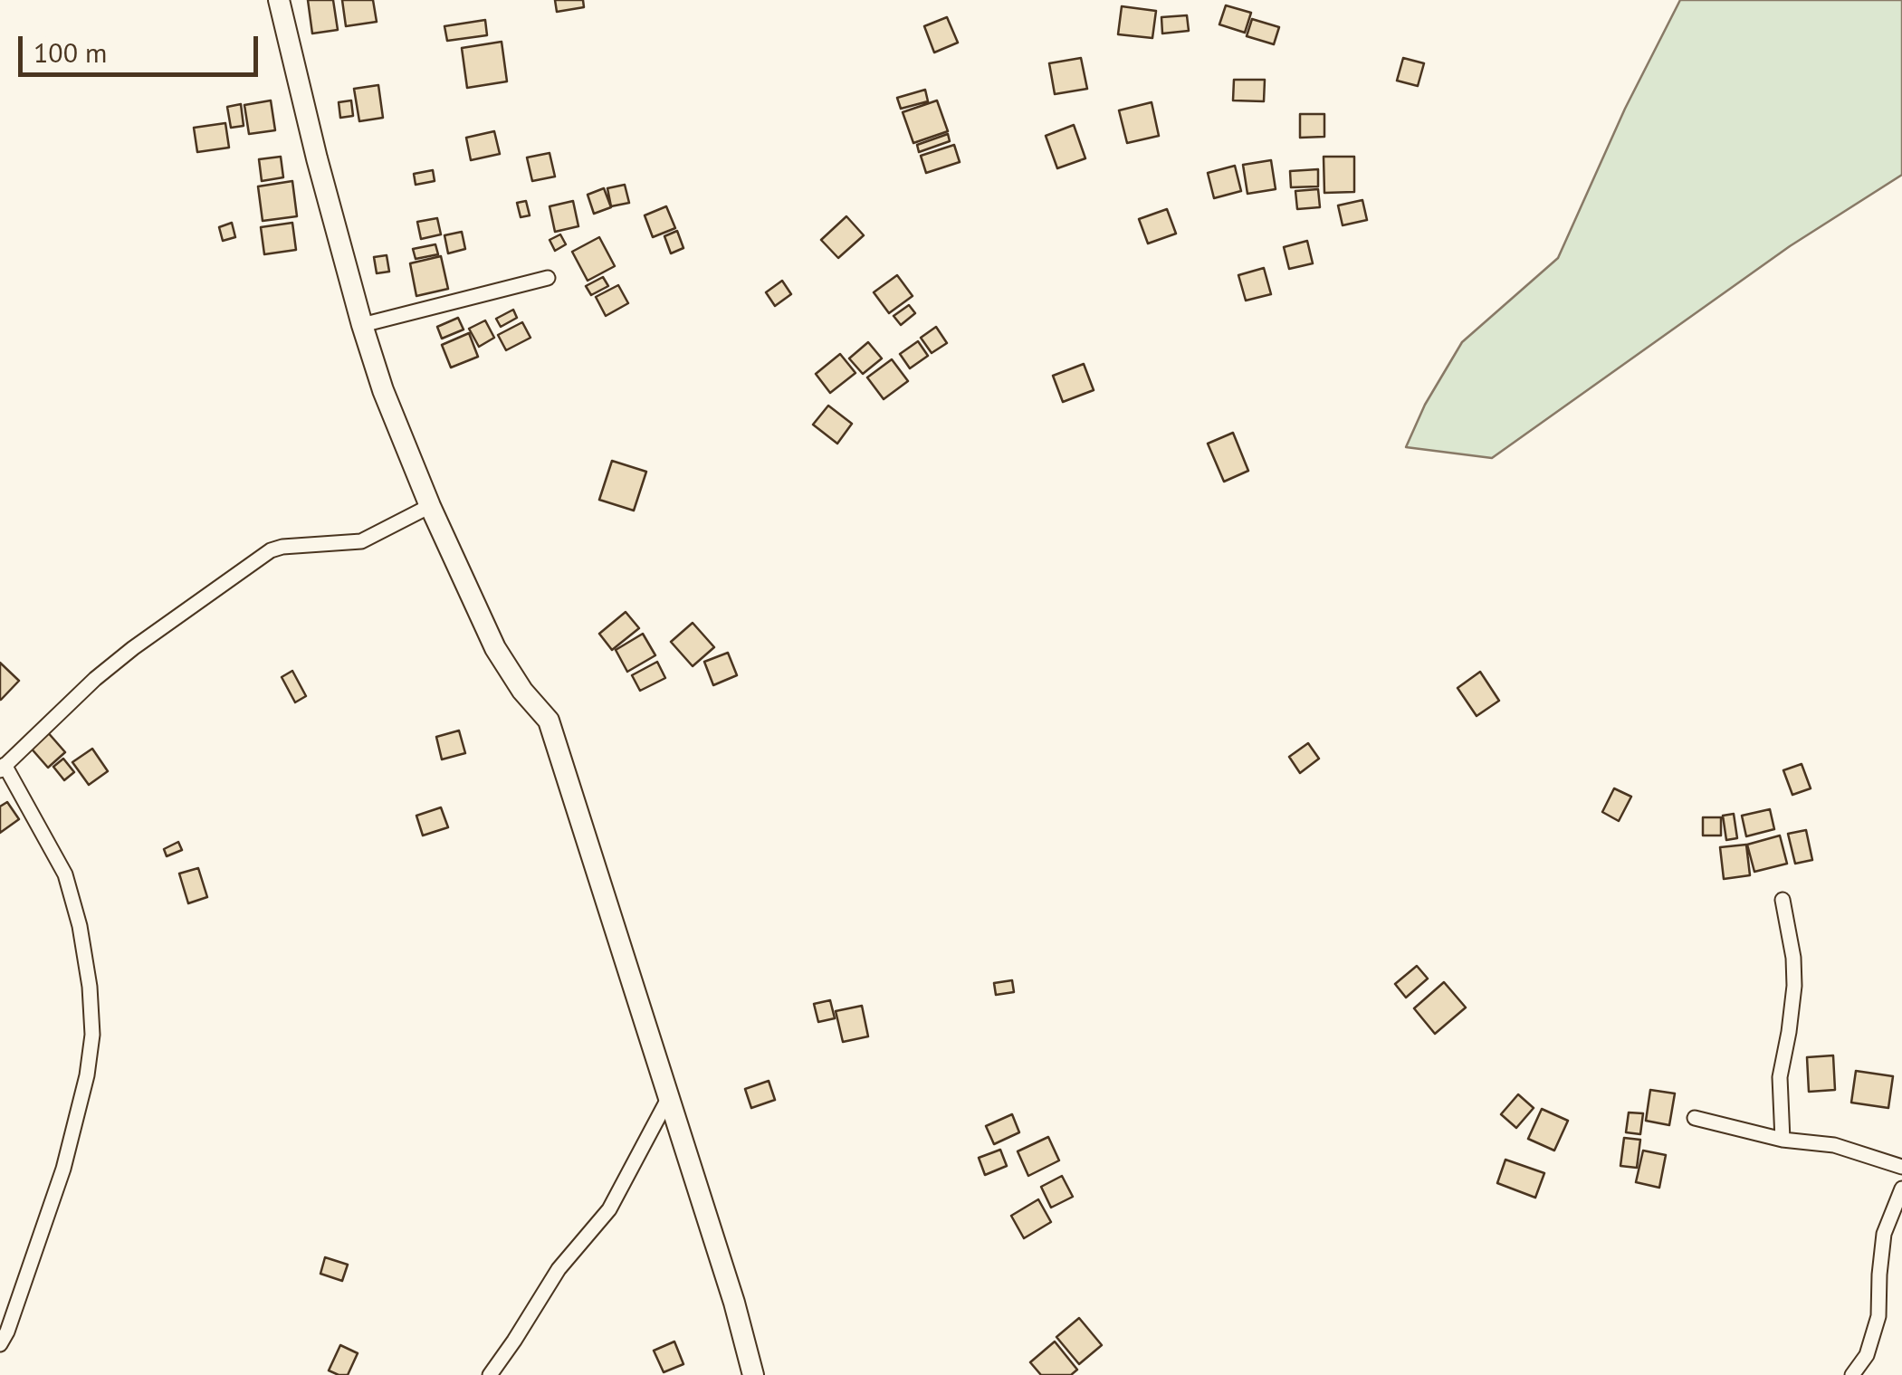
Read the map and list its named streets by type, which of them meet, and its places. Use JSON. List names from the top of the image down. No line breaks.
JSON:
{"scale_bar":"100 m"}
